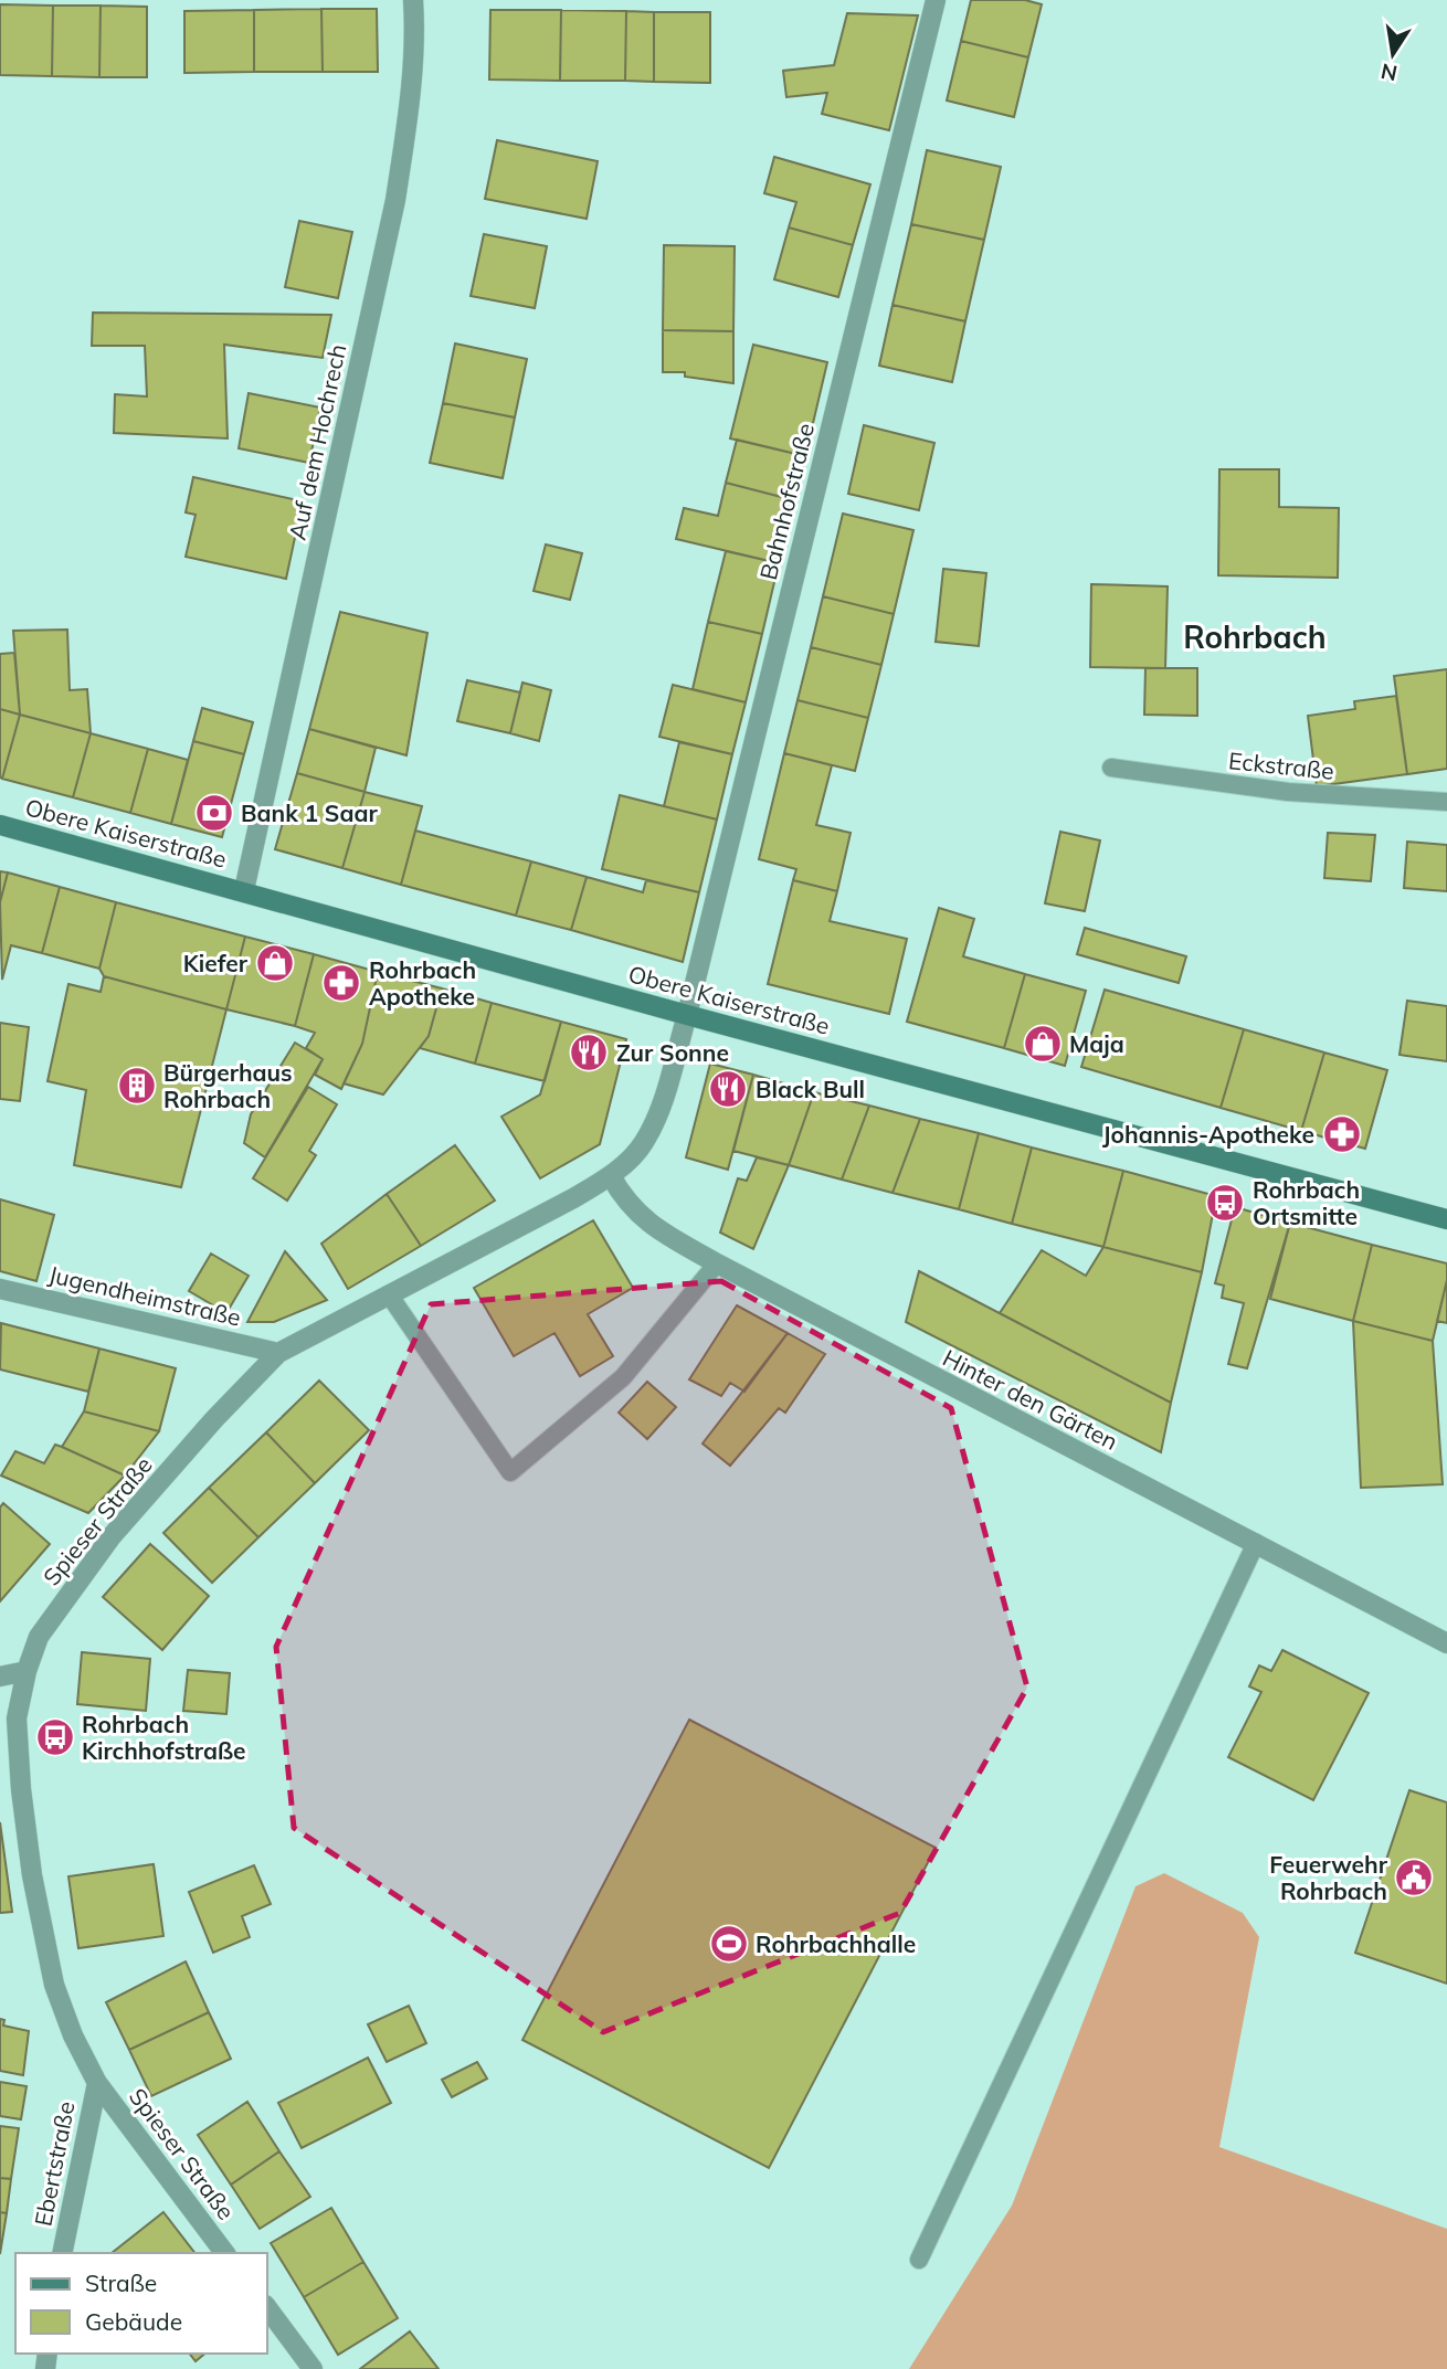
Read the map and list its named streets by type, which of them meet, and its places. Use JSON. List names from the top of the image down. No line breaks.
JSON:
{"streets":{"main road":["Obere Kaiserstraße"],"street":["Auf dem Hochrech","Bahnhofstraße","Jugendheimstraße","Hinter den Gärten","Spieser Straße","Ebertstraße"],"lane":["Eckstraße"]},"crossings":[["Auf dem Hochrech","Obere Kaiserstraße"],["Bahnhofstraße","Obere Kaiserstraße"],["Bahnhofstraße","Spieser Straße"],["Obere Kaiserstraße","Spieser Straße"],["Jugendheimstraße","Spieser Straße"],["Hinter den Gärten","Spieser Straße"],["Spieser Straße","Ebertstraße"]],"districts":["Rohrbach"],"places":{"bank":["Bank 1 Saar"],"shop":["Kiefer","Maja"],"pharmacy":["Rohrbach Apotheke","Johannis-Apotheke"],"restaurant":["Zur Sonne","Black Bull"],"building":["Bürgerhaus Rohrbach"],"bus stop":["Rohrbach Ortsmitte","Rohrbach Kirchhofstraße"],"public building":["Feuerwehr Rohrbach"],"sports":["Rohrbachhalle"]},"legend":["Straße","Gebäude"],"north":"bottom"}
